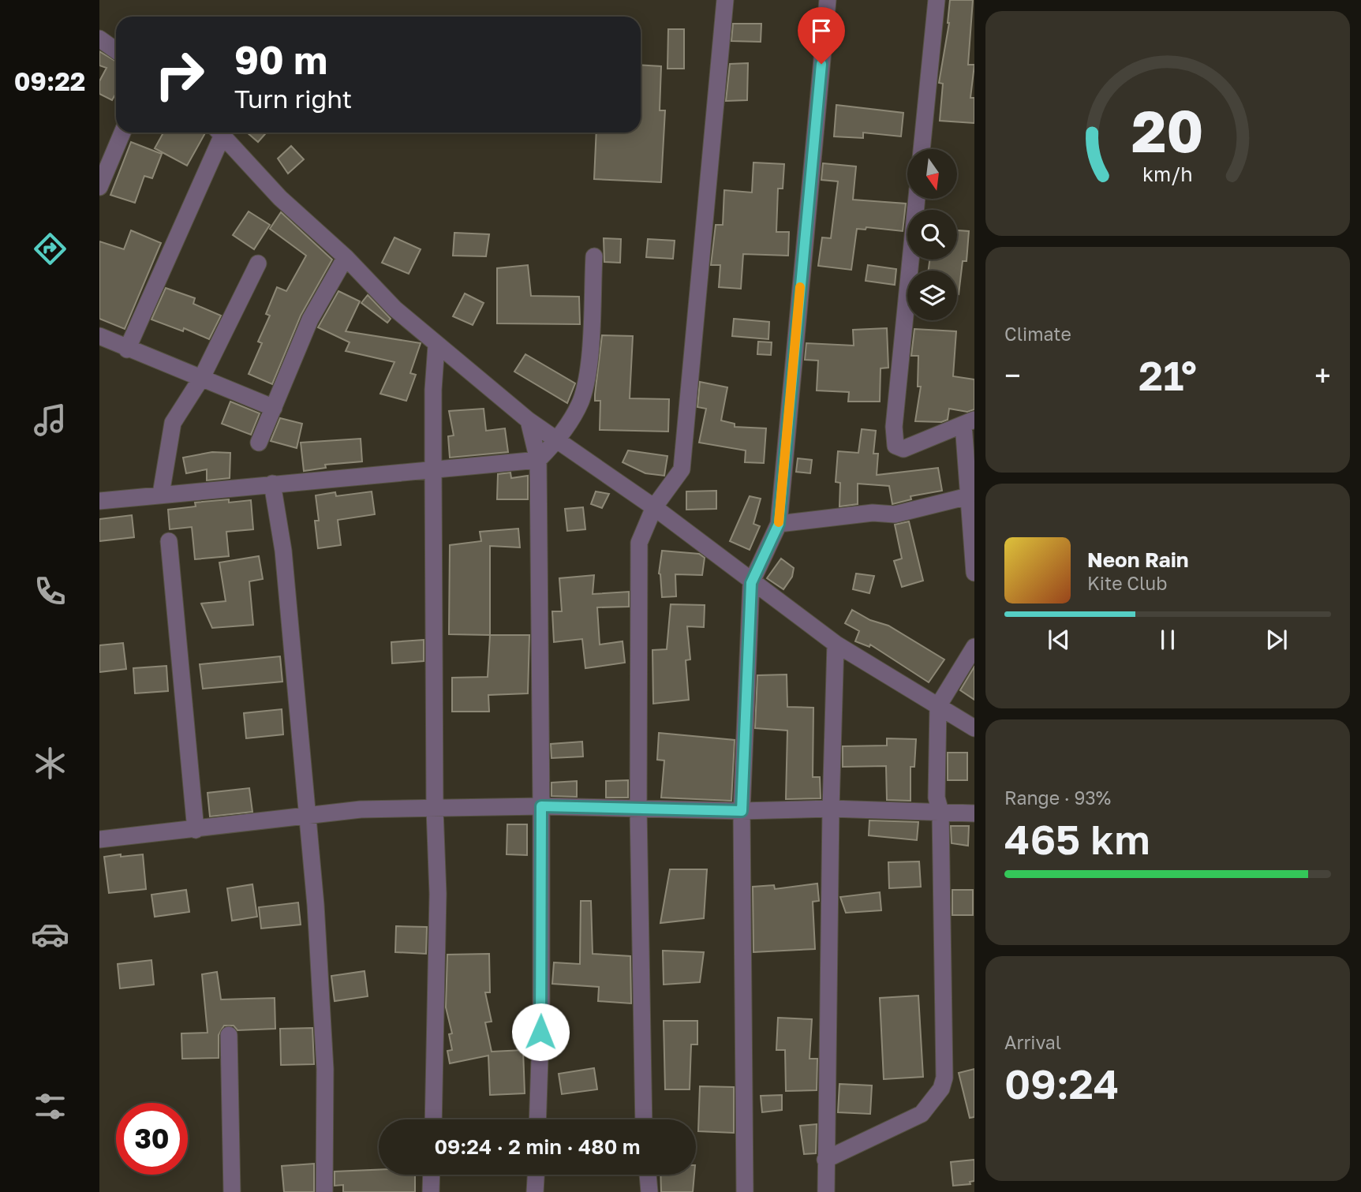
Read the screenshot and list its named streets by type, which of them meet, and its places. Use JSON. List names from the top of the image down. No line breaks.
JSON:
{"north":"bottom","page":{"tabs":"09:22","turn":["90 m","Turn right"],"tile":["Climate",["Range · 93%","465 km"],["Arrival","09:24"]],"heat":["−","21°","+"],"song":["Neon Rain","Kite Club"],"limit":"30","trip":"09:24 · 2 min · 480 m","gauge":["20","km/h"]}}
